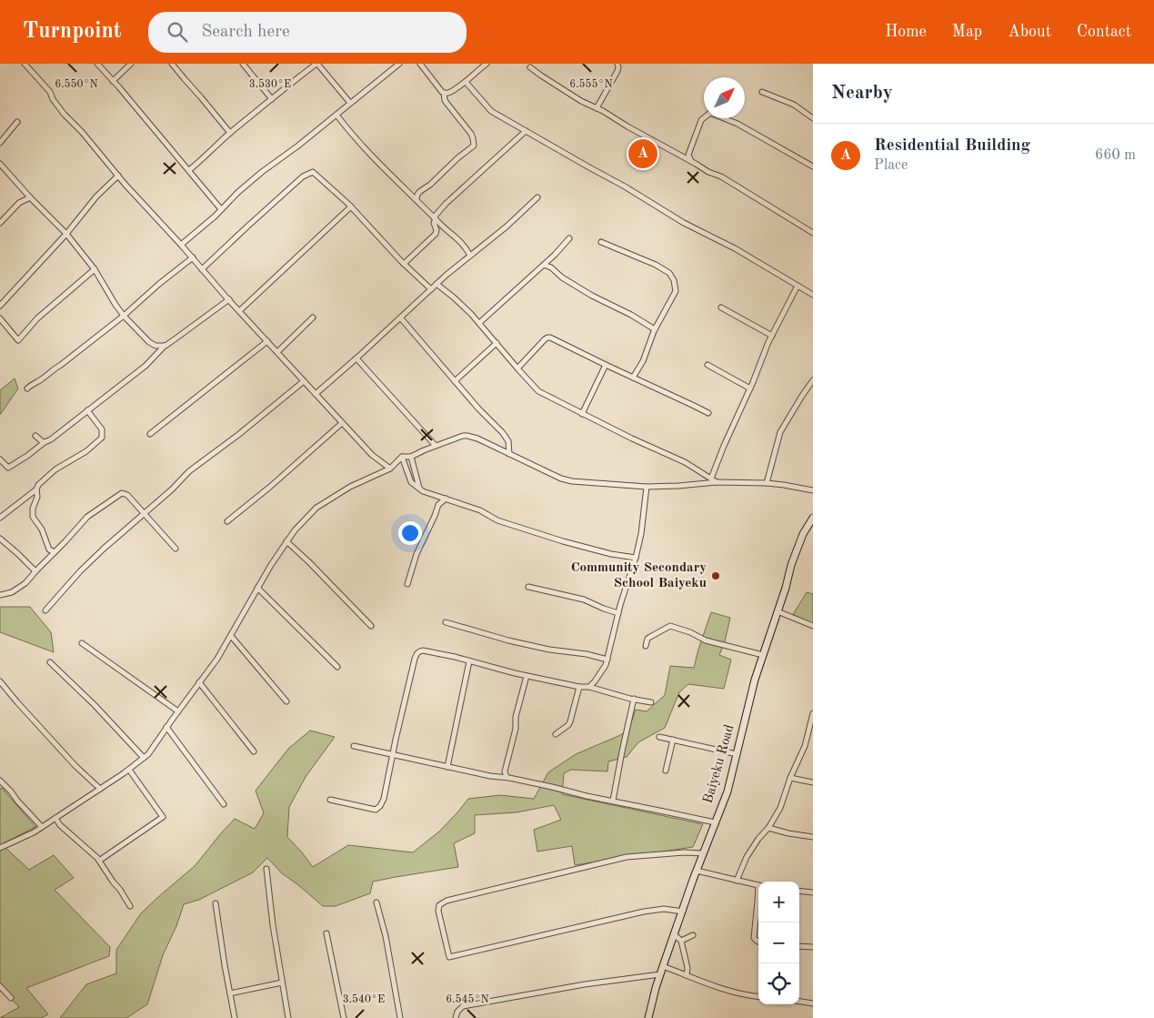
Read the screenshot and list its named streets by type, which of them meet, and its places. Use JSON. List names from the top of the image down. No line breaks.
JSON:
{"streets":{"main road":["Baiyeku Road"]},"places":["Community Secondary School Baiyeku"],"north":"top right","page":{"header":"Turnpoint","search":"Search here","nav":["Home","Map","About","Contact"],"heading":"Nearby","list":[{"mark":"A","name":"Residential Building","note":"Place","value":"660 m"}],"pins":"A","map_buttons":["+","−"]},"coordinates":["3.530°E","6.550°N","6.555°N","6.545°N","3.540°E"]}
